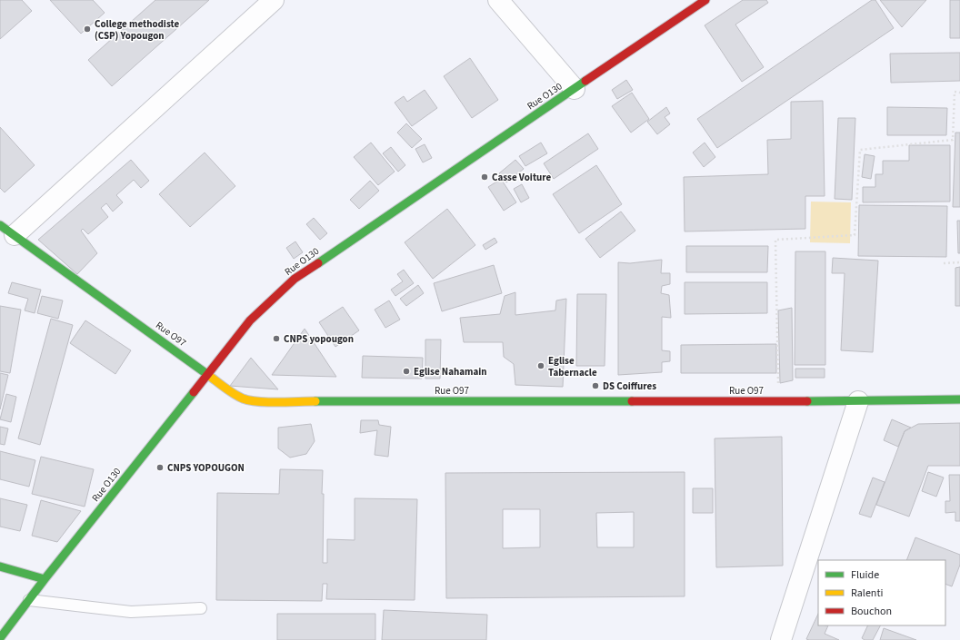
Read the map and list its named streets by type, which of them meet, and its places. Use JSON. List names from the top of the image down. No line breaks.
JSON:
{"streets":{"street":["Rue O130","Rue O97"]},"crossings":[["Rue O130","Rue O97"]],"places":["College methodiste (CSP) Yopougon","Casse Voiture","CNPS yopougon","Eglise Tabernacle","Eglise Nahamain","DS Coiffures","CNPS YOPOUGON"],"legend":["Fluide","Ralenti","Bouchon"]}
